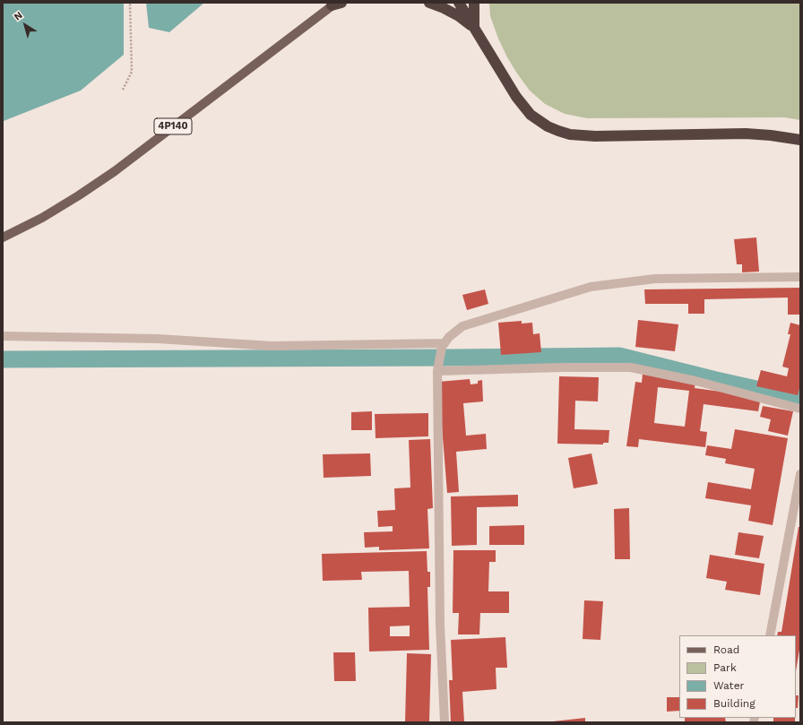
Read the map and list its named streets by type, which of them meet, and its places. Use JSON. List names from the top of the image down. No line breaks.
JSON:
{"streets":{"main road":["4P140"]},"legend":["Road","Park","Water","Building"],"north":"top left"}
